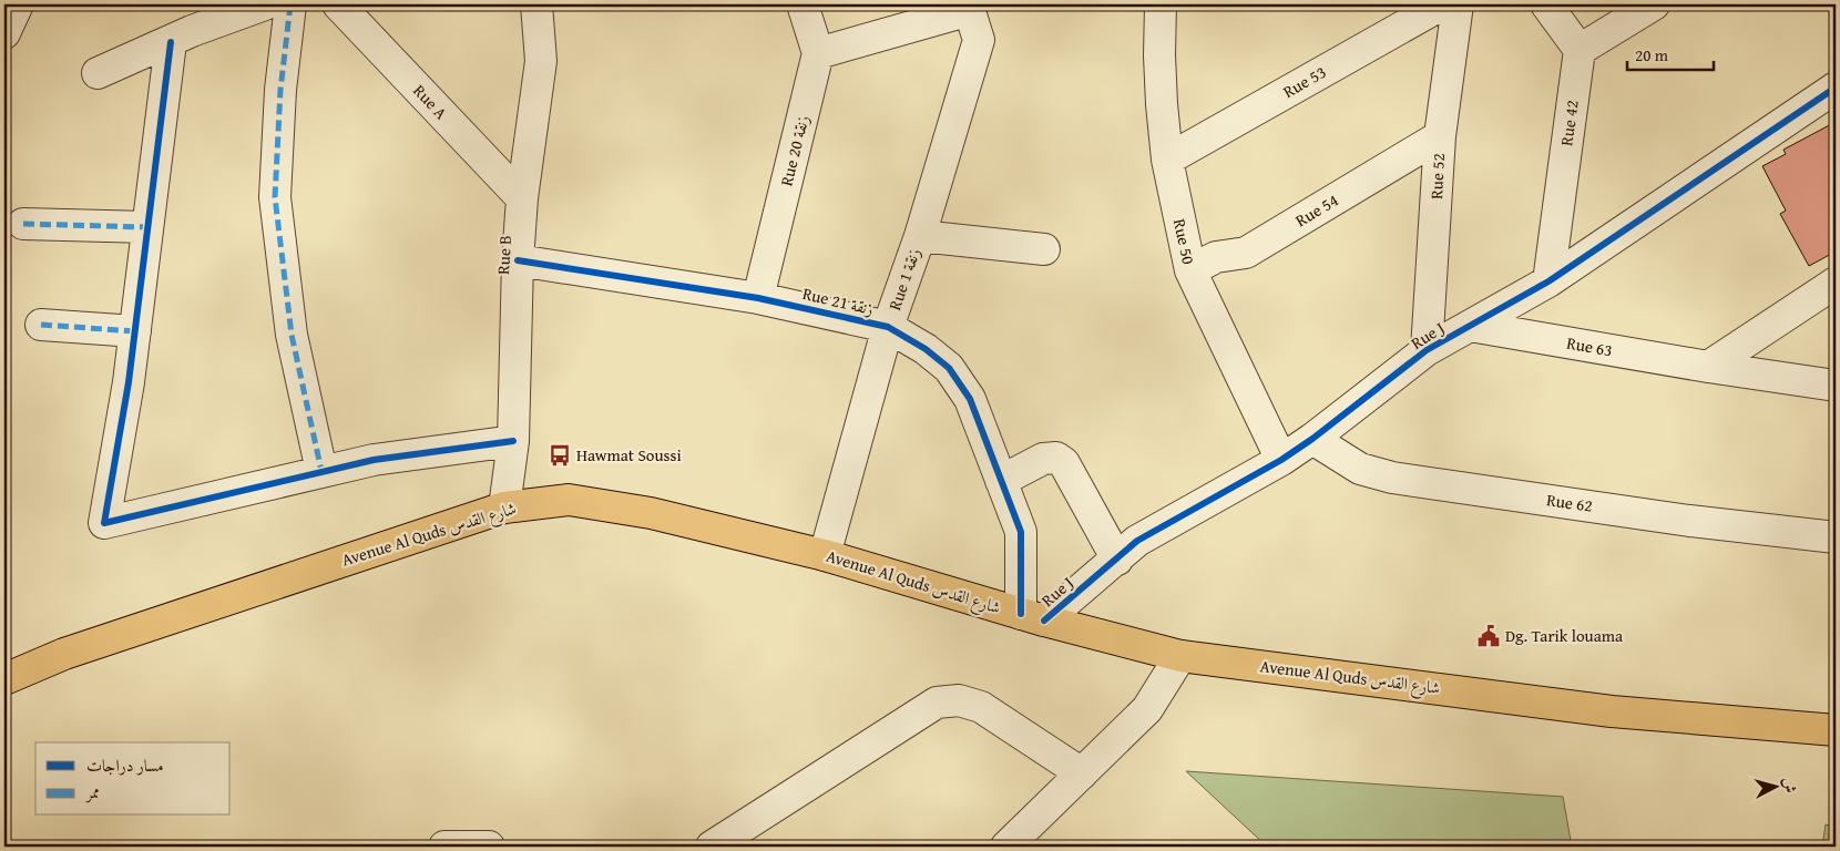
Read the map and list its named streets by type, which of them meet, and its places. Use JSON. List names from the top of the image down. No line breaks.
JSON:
{"streets":{"main road":["Avenue Al Quds شارع القدس"],"street":["Rue 53","Rue A","Rue 42","Rue 20 زنقة","Rue 52","Rue 54","Rue 50","Rue B","Rue 1 زنقة","Rue 21 زنقة","Rue J","Rue 63","Rue 62"]},"crossings":[["Rue 53","Rue 50"],["Rue A","Rue B"],["Rue 42","Rue J"],["Rue 20 زنقة","Rue 21 زنقة"],["Rue 52","Rue 54"],["Rue 52","Rue J"],["Rue 54","Rue 50"],["Rue 50","Rue J"],["Rue B","Rue 21 زنقة"],["Rue B","Avenue Al Quds شارع القدس"],["Rue 1 زنقة","Rue 21 زنقة"],["Rue 1 زنقة","Avenue Al Quds شارع القدس"],["Rue 21 زنقة","Rue J"],["Rue 21 زنقة","Avenue Al Quds شارع القدس"],["Rue J","Rue 63"],["Rue J","Rue 62"],["Rue J","Avenue Al Quds شارع القدس"]],"places":{"bus stop":["Hawmat Soussi"],"public building":["Dg. Tarik louama"]},"legend":["مسار دراجات","ممر"],"scale_bar":"20 m","north":"right"}
